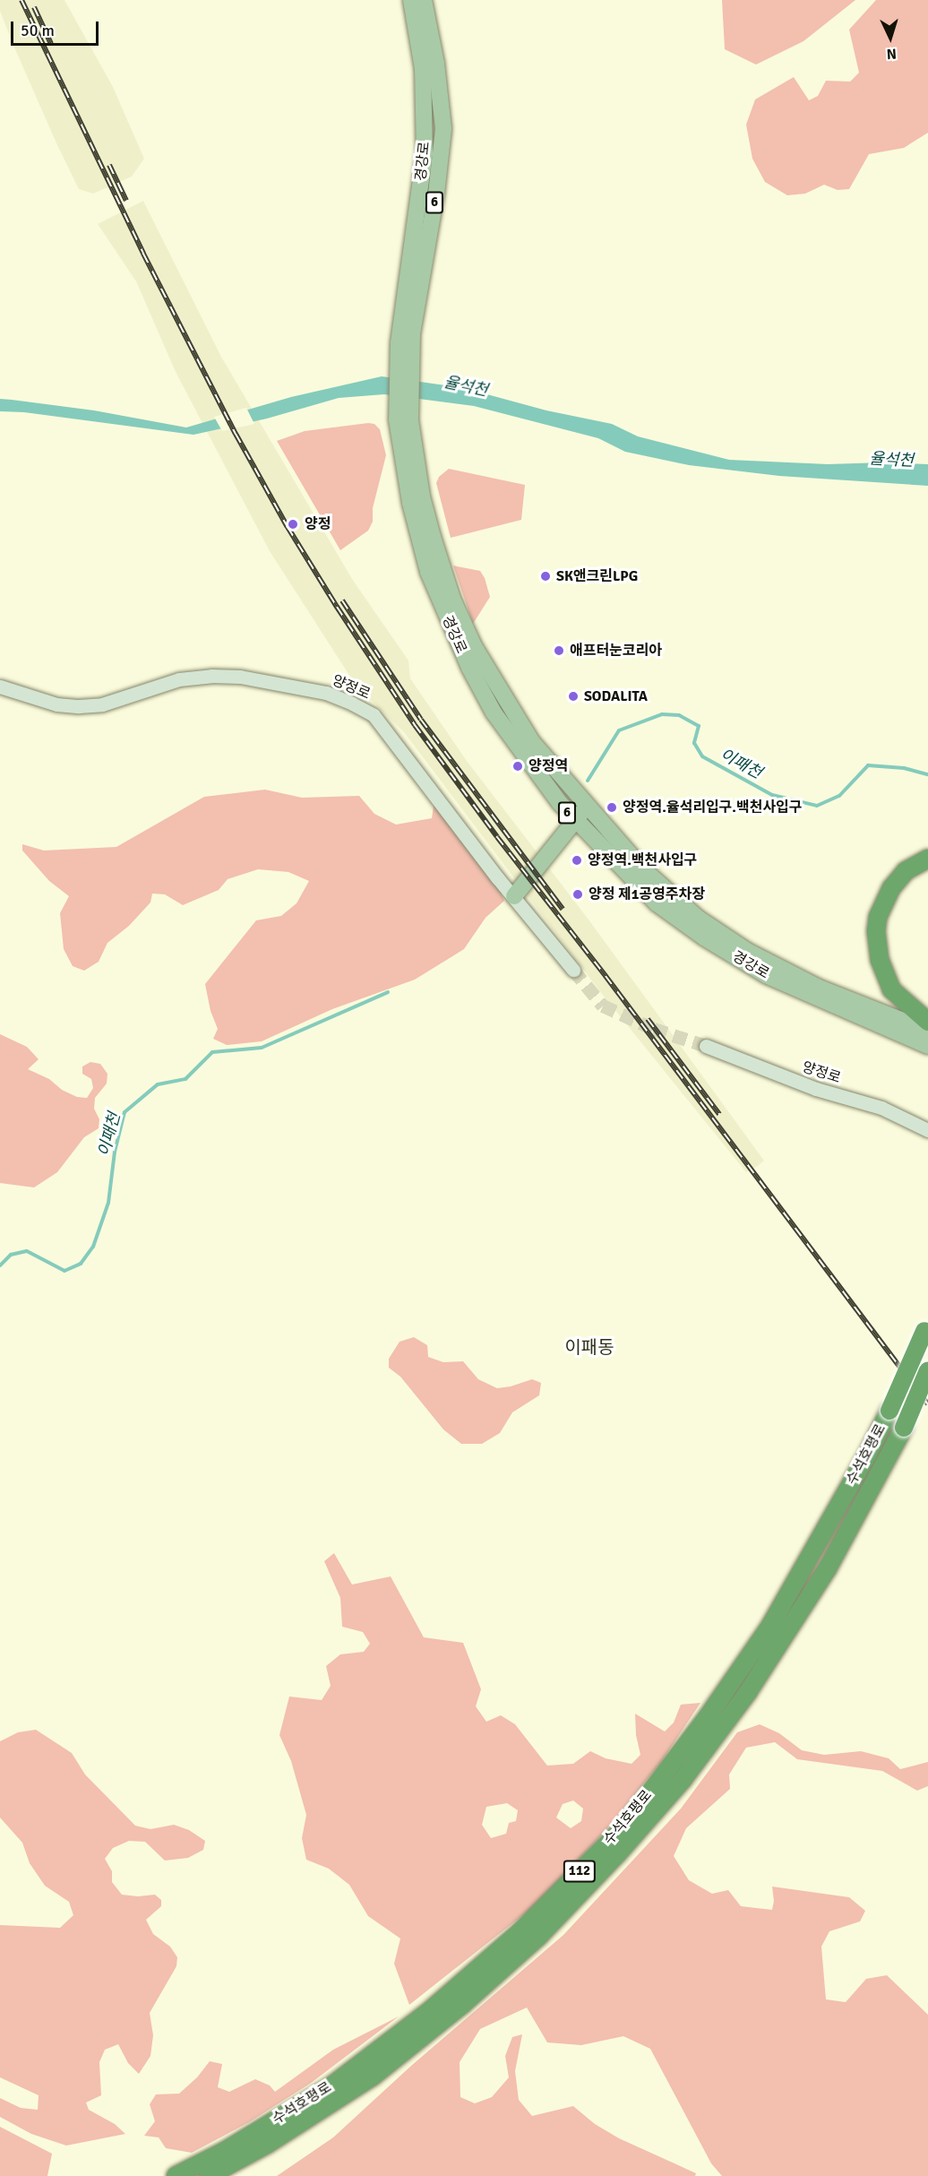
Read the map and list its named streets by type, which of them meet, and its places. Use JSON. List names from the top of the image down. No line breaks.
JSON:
{"streets":{"highway":["수석호평로","112"],"main road":["경강로","6","양정로"]},"districts":["이패동"],"water":["율석천","이패천"],"places":["양정","SK앤크린LPG","애프터눈코리아","SODALITA","양정역","양정역.율석리입구.백천사입구","양정역.백천사입구","양정 제1공영주차장"],"scale_bar":"50 m","north":"bottom"}
